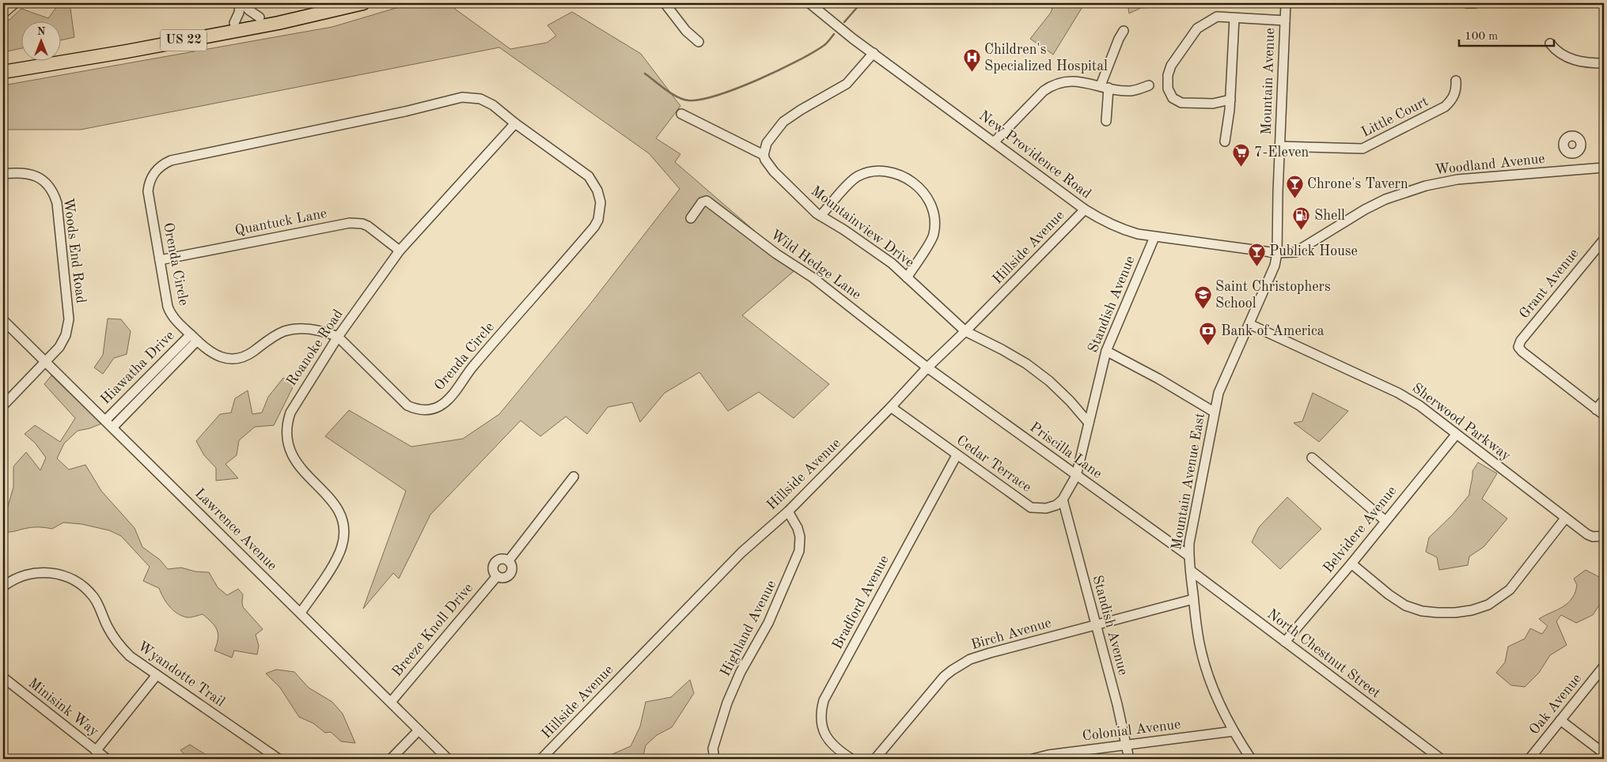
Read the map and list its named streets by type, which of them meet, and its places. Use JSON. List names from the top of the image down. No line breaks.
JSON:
{"streets":{"highway":["US 22"],"street":["Mountain Avenue","Little Court","New Providence Road","Woodland Avenue","Quantuck Lane","Mountainview Drive","Hillside Avenue","Woods End Road","Orenda Circle","Wild Hedge Lane","Grant Avenue","Standish Avenue","Roanoke Road","Hiawatha Drive","Sherwood Parkway","Priscilla Lane","Cedar Terrace","Mountain Avenue East","Lawrence Avenue","Belvidere Avenue","Bradford Avenue","Highland Avenue","Breeze Knoll Drive","Birch Avenue","North Chestnut Street","Wyandotte Trail","Oak Avenue","Minisink Way","Colonial Avenue"]},"crossings":[["Mountain Avenue","Little Court"],["Mountain Avenue","New Providence Road"],["Mountain Avenue","Woodland Avenue"],["Mountain Avenue","Sherwood Parkway"],["Mountain Avenue","Mountain Avenue East"],["New Providence Road","Woodland Avenue"],["New Providence Road","Hillside Avenue"],["New Providence Road","Standish Avenue"],["Quantuck Lane","Orenda Circle"],["Quantuck Lane","Roanoke Road"],["Mountainview Drive","Hillside Avenue"],["Mountainview Drive","Standish Avenue"],["Hillside Avenue","Wild Hedge Lane"],["Hillside Avenue","Priscilla Lane"],["Hillside Avenue","Cedar Terrace"],["Hillside Avenue","Highland Avenue"],["Woods End Road","Lawrence Avenue"],["Orenda Circle","Roanoke Road"],["Orenda Circle","Hiawatha Drive"],["Wild Hedge Lane","Priscilla Lane"],["Standish Avenue","Priscilla Lane"],["Standish Avenue","Cedar Terrace"],["Standish Avenue","Birch Avenue"],["Standish Avenue","Colonial Avenue"],["Roanoke Road","Lawrence Avenue"],["Hiawatha Drive","Lawrence Avenue"],["Sherwood Parkway","Belvidere Avenue"],["Priscilla Lane","Mountain Avenue East"],["Cedar Terrace","Bradford Avenue"],["Mountain Avenue East","Birch Avenue"],["Mountain Avenue East","North Chestnut Street"],["Mountain Avenue East","Colonial Avenue"],["Lawrence Avenue","Breeze Knoll Drive"],["Belvidere Avenue","North Chestnut Street"]],"places":{"hospital":["Children's Specialized Hospital"],"supermarket":["7-Eleven"],"bar":["Chrone's Tavern","Publick House"],"fuel station":["Shell"],"school or university":["Saint Christophers School"],"bank":["Bank of America"]},"scale_bar":"100 m","north":"top"}
